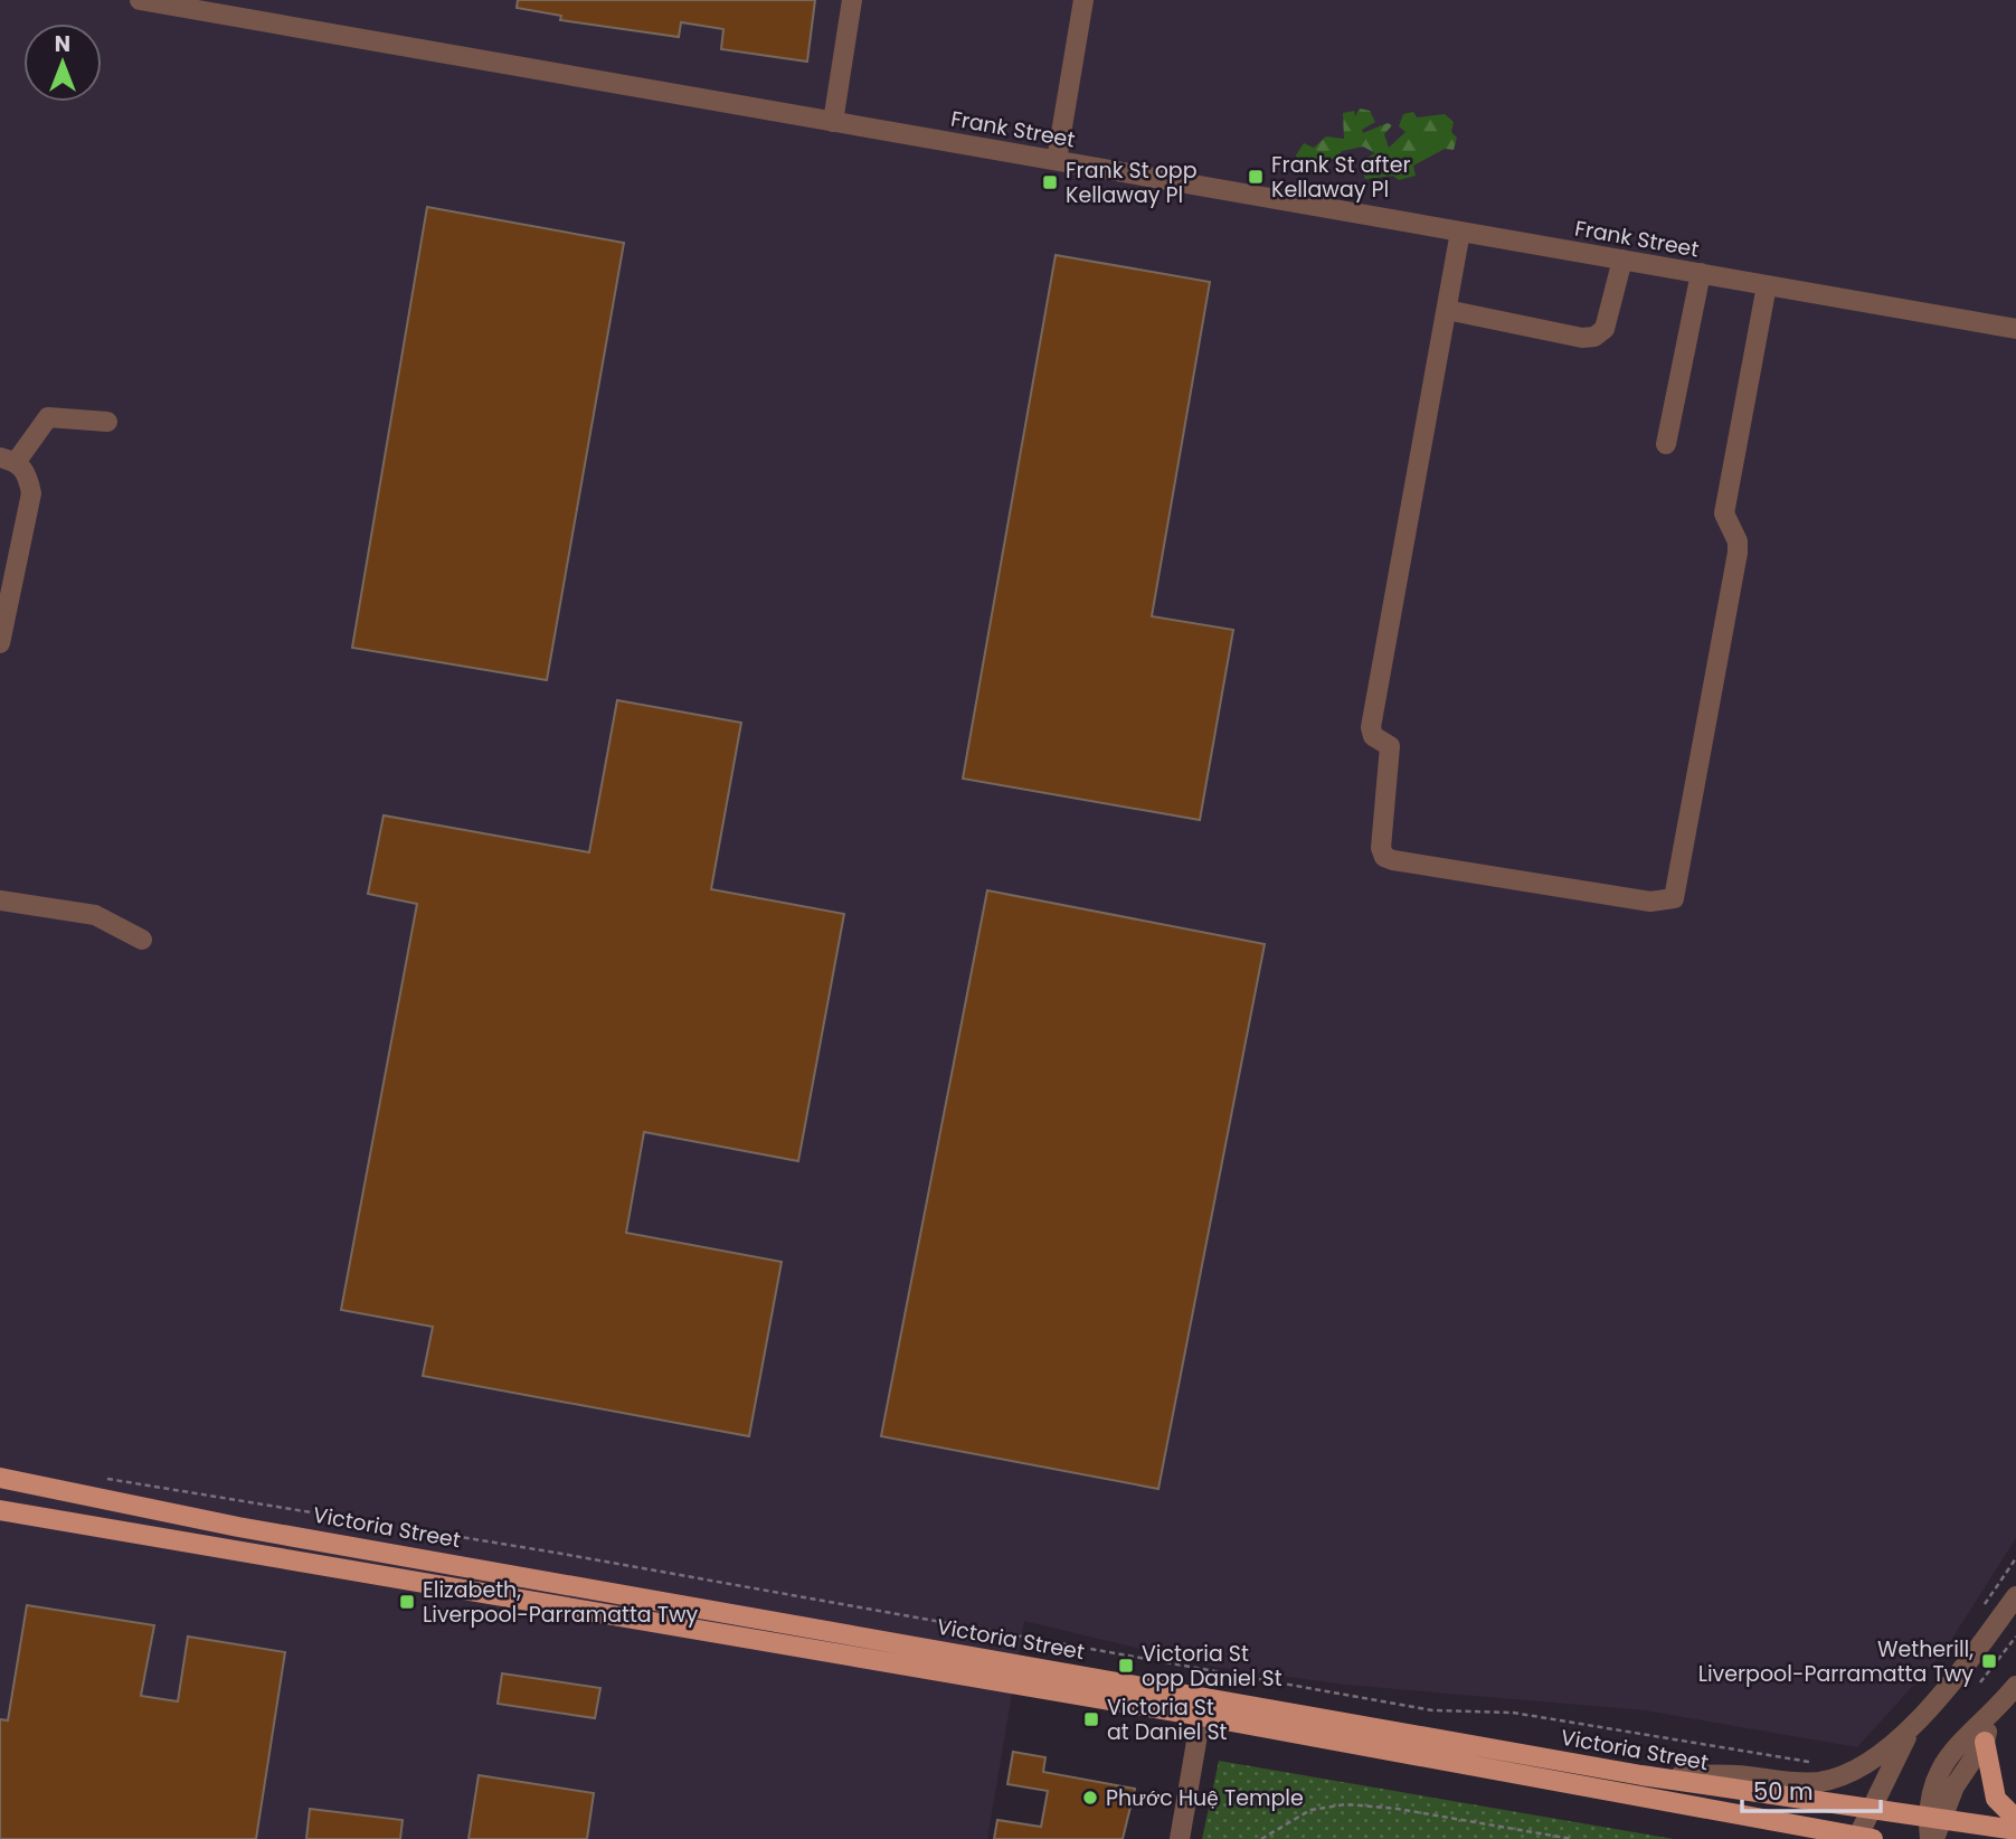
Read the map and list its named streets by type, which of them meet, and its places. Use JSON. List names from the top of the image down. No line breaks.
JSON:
{"streets":{"main road":["Victoria Street"],"street":["Frank Street"]},"places":{"transit":["Frank St after Kellaway Pl","Frank St opp Kellaway Pl","Elizabeth, Liverpool-Parramatta Twy","Wetherill, Liverpool-Parramatta Twy","Victoria St opp Daniel St","Victoria St at Daniel St"],"other":["Phước Huệ Temple"]},"scale_bar":"50 m","north":"top"}
